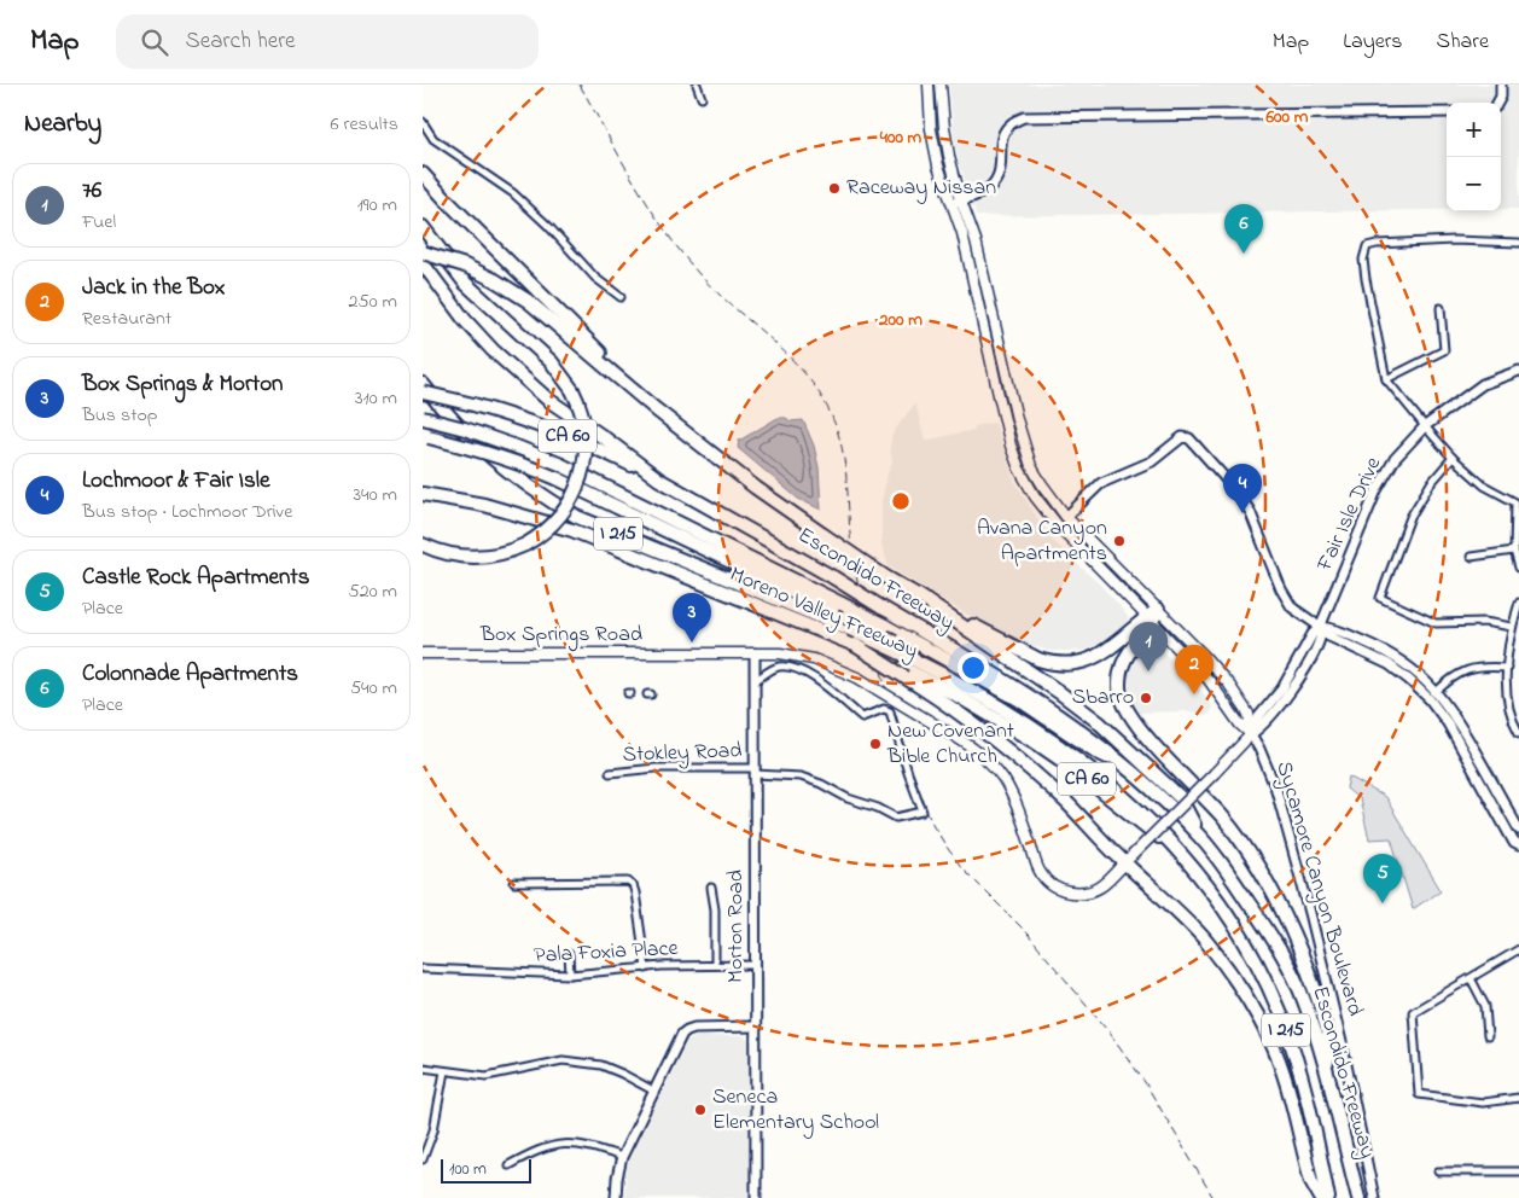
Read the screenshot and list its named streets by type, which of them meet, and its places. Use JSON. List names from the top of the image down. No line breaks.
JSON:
{"streets":{"highway":["CA 60","I 215","Escondido Freeway","Moreno Valley Freeway"],"main road":["Fair Isle Drive","Box Springs Road","Sycamore Canyon Boulevard"],"street":["Stokley Road","Morton Road","Pala Foxia Place"]},"crossings":[["CA 60","Escondido Freeway"],["Fair Isle Drive","Box Springs Road"],["Fair Isle Drive","Sycamore Canyon Boulevard"],["Escondido Freeway","Moreno Valley Freeway"],["Box Springs Road","Morton Road"],["Stokley Road","Morton Road"],["Morton Road","Pala Foxia Place"]],"places":["Raceway Nissan","Avana Canyon Apartments","Sbarro","New Covenant Bible Church","Seneca Elementary School"],"scale_bar":"100 m","page":{"header":"Map","search":"Search here","nav":["Map","Layers","Share"],"heading":["Nearby","6 results"],"map_buttons":["+","−"],"list":[{"mark":"1","name":"76","note":"Fuel","value":"190 m"},{"mark":"2","name":"Jack in the Box","note":"Restaurant","value":"250 m"},{"mark":"3","name":"Box Springs & Morton","note":"Bus stop","value":"310 m"},{"mark":"4","name":"Lochmoor & Fair Isle","note":"Bus stop · Lochmoor Drive","value":"340 m"},{"mark":"5","name":"Castle Rock Apartments","note":"Place","value":"520 m"},{"mark":"6","name":"Colonnade Apartments","note":"Place","value":"540 m"}],"pins":["6","4","3","1","2","5"],"scale":"100 m"},"rings":["600 m","400 m","200 m"]}
